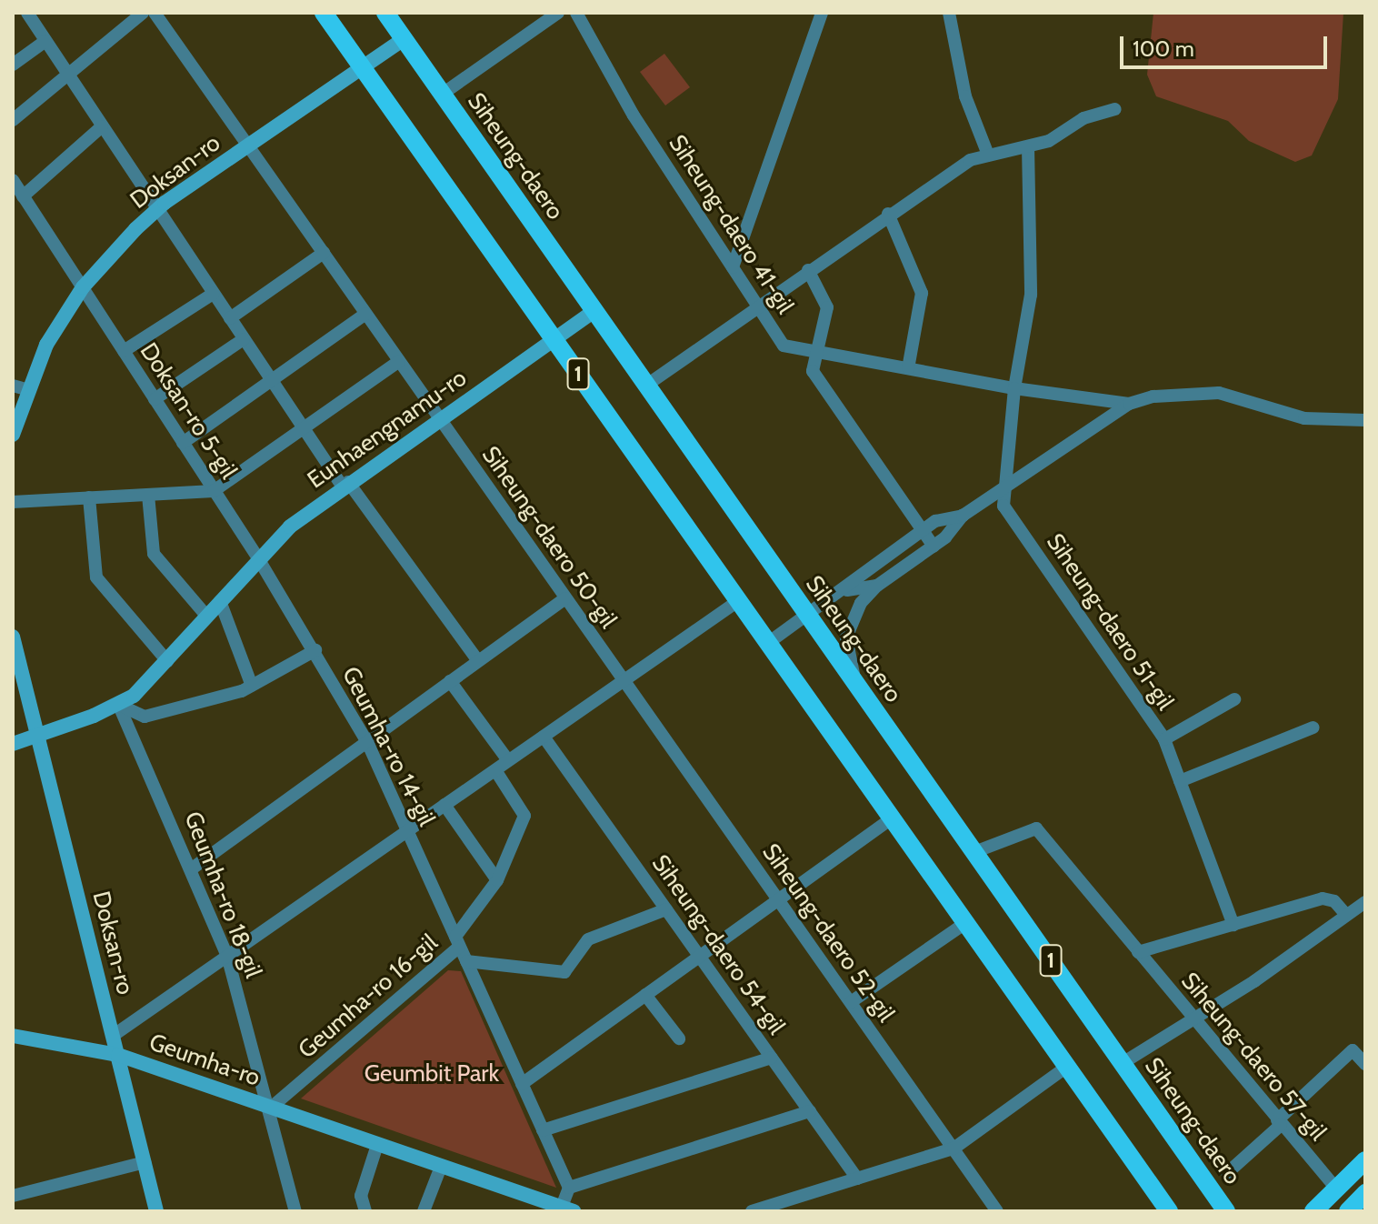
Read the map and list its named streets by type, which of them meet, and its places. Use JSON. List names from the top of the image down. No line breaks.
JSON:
{"streets":{"main road":["Siheung-daero","Doksan-ro","1","Eunhaengnamu-ro","Geumha-ro"],"street":["Siheung-daero 41-gil","Doksan-ro 5-gil","Siheung-daero 50-gil","Siheung-daero 51-gil","Geumha-ro 14-gil","Geumha-ro 18-gil","Siheung-daero 52-gil","Siheung-daero 54-gil","Geumha-ro 16-gil","Siheung-daero 57-gil"]},"crossings":[["Siheung-daero","Doksan-ro"],["Siheung-daero","Eunhaengnamu-ro"],["Siheung-daero","Siheung-daero 57-gil"],["Doksan-ro","1"],["Doksan-ro","Doksan-ro 5-gil"],["Doksan-ro","Eunhaengnamu-ro"],["Doksan-ro","Siheung-daero 50-gil"],["Doksan-ro","Geumha-ro"],["Siheung-daero 41-gil","Siheung-daero 51-gil"],["1","Eunhaengnamu-ro"],["Doksan-ro 5-gil","Eunhaengnamu-ro"],["Doksan-ro 5-gil","Geumha-ro 14-gil"],["Eunhaengnamu-ro","Siheung-daero 50-gil"],["Eunhaengnamu-ro","Geumha-ro 14-gil"],["Eunhaengnamu-ro","Geumha-ro 18-gil"],["Siheung-daero 50-gil","Siheung-daero 52-gil"],["Geumha-ro 14-gil","Geumha-ro 16-gil"],["Geumha-ro 18-gil","Geumha-ro 16-gil"],["Geumha-ro 18-gil","Geumha-ro"],["Geumha-ro 16-gil","Geumha-ro"]],"parks":["Geumbit Park"],"scale_bar":"100 m"}
